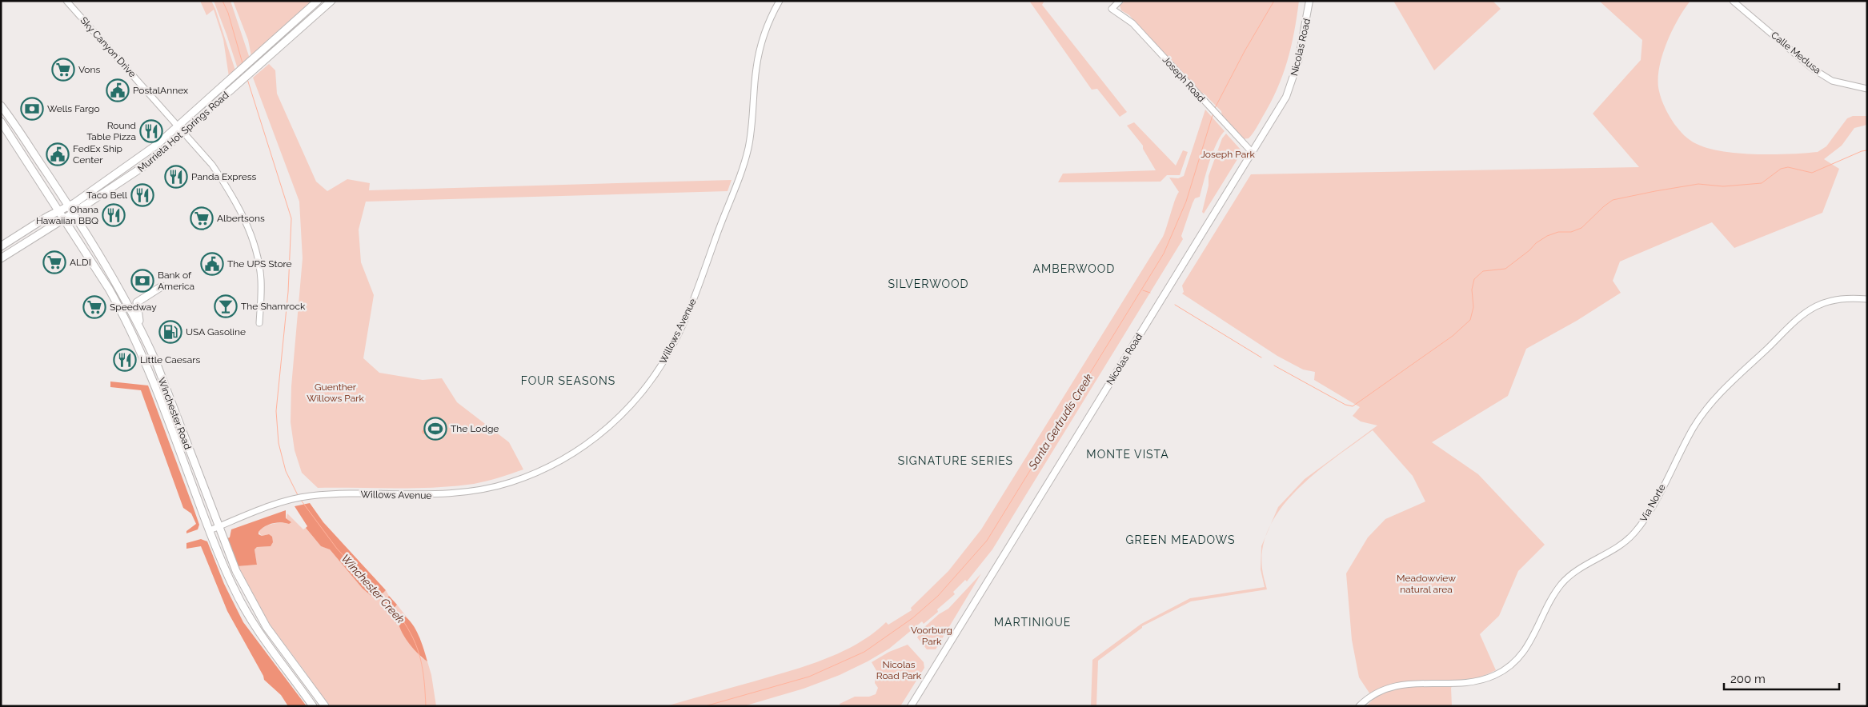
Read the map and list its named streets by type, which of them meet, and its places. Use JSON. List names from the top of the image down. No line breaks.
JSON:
{"streets":{"main road":["Nicolas Road","Murrieta Hot Springs Road","Winchester Road"],"street":["Sky Canyon Drive","Calle Medusa","Joseph Road","Willows Avenue","Via Norte"]},"crossings":[["Sky Canyon Drive","Murrieta Hot Springs Road"],["Nicolas Road","Joseph Road"],["Murrieta Hot Springs Road","Winchester Road"],["Willows Avenue","Winchester Road"]],"districts":["AMBERWOOD","SILVERWOOD","FOUR SEASONS","MONTE VISTA","SIGNATURE SERIES","GREEN MEADOWS","MARTINIQUE"],"water":["Santa Gertrudis Creek","Winchester Creek"],"parks":["Joseph Park","Guenther Willows Park","Meadowview natural area","Voorburg Park","Nicolas Road Park"],"places":{"supermarket":["Vons","Albertsons","ALDI","Speedway"],"public building":["PostalAnnex","FedEx Ship Center","The UPS Store"],"bank":["Wells Fargo","Bank of America"],"restaurant":["Round Table Pizza","Panda Express","Taco Bell","Ohana Hawaiian BBQ","Little Caesars"],"bar":["The Shamrock"],"fuel station":["USA Gasoline"],"sports":["The Lodge"]},"scale_bar":"200 m"}
